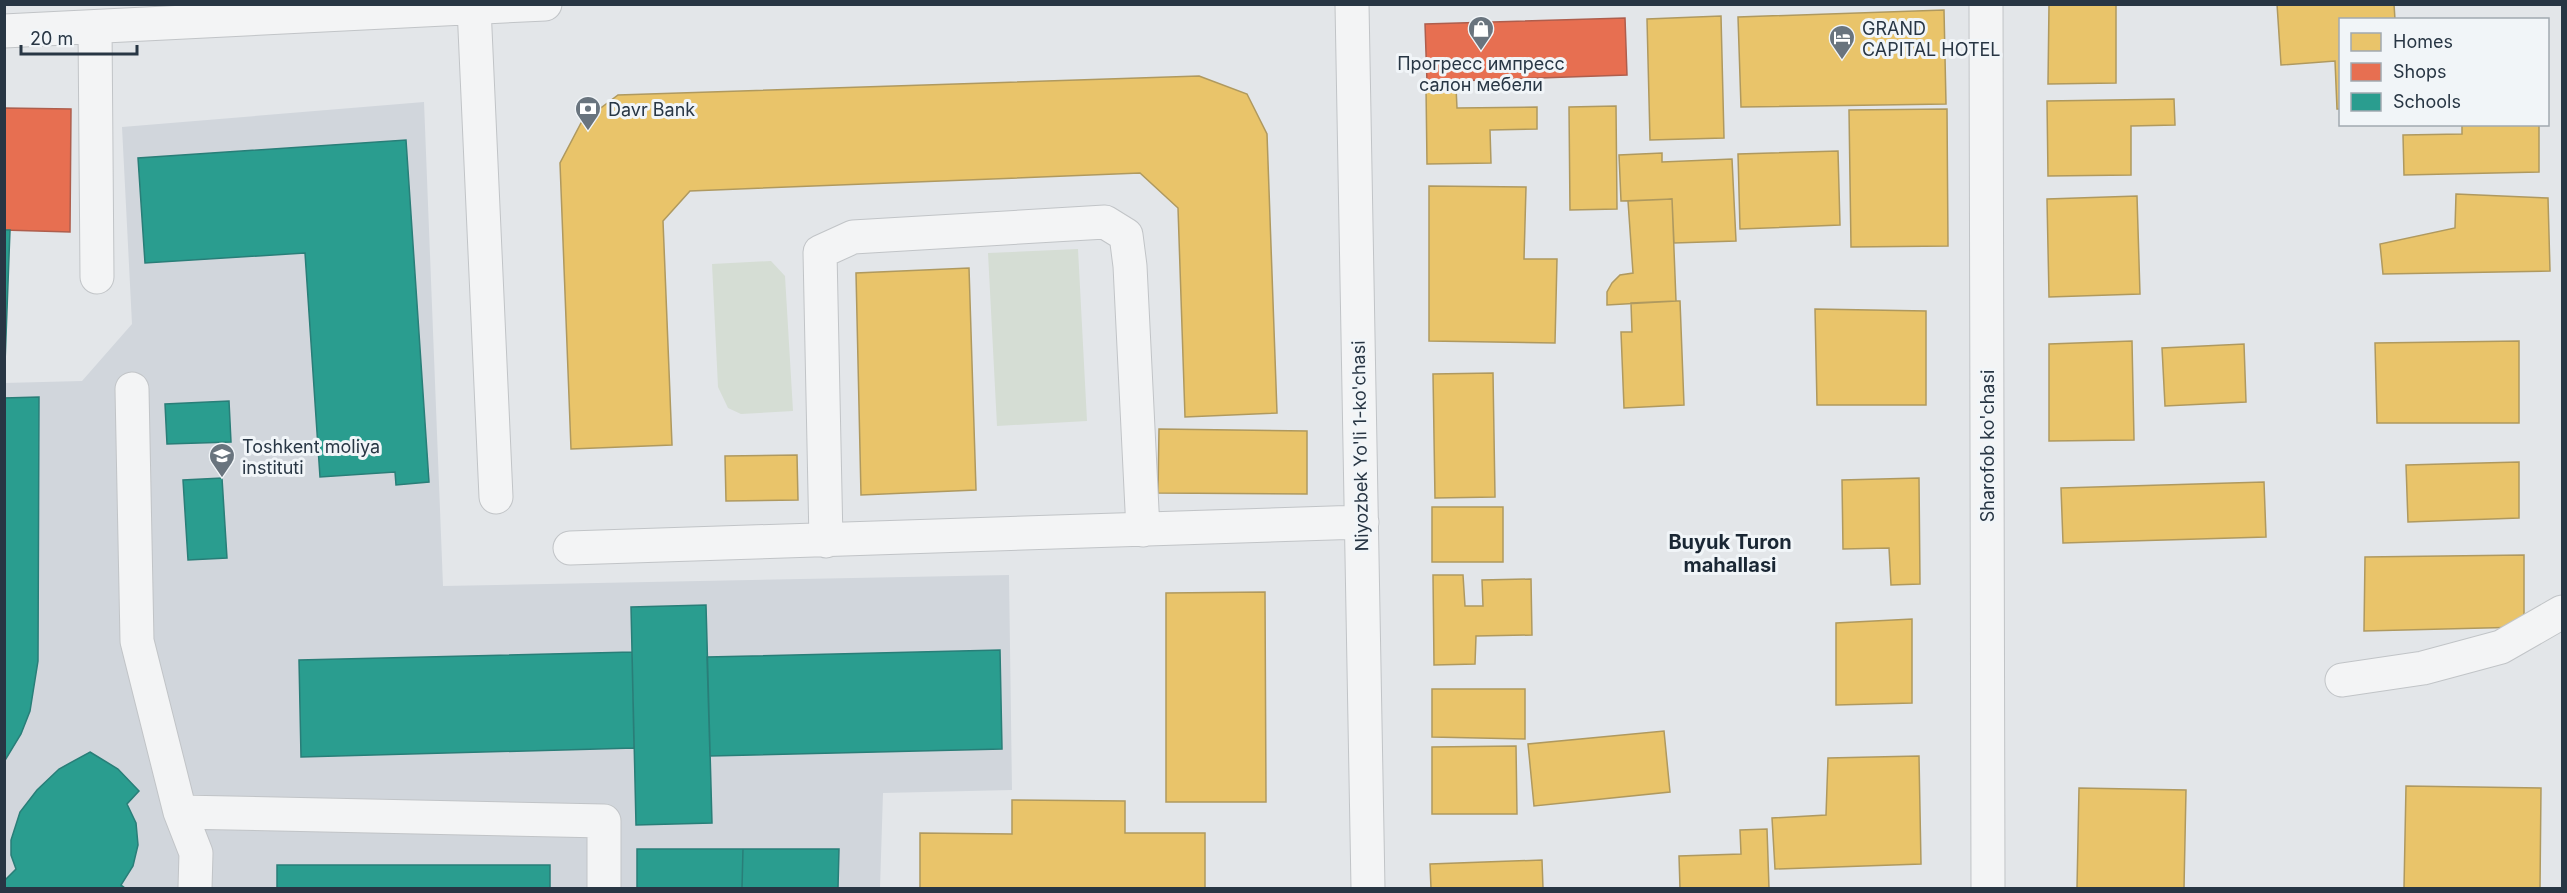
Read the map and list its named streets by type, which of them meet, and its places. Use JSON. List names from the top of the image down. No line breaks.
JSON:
{"streets":{"street":["Niyozbek Yo'li 1-ko'chasi","Sharofob ko'chasi"]},"districts":["Buyuk Turon mahallasi"],"places":{"shop":["Прогресс импресс салон мебели"],"hotel":["GRAND CAPITAL HOTEL"],"bank":["Davr Bank"],"school or university":["Toshkent moliya instituti"]},"legend":["Homes","Shops","Schools"],"scale_bar":"20 m"}
